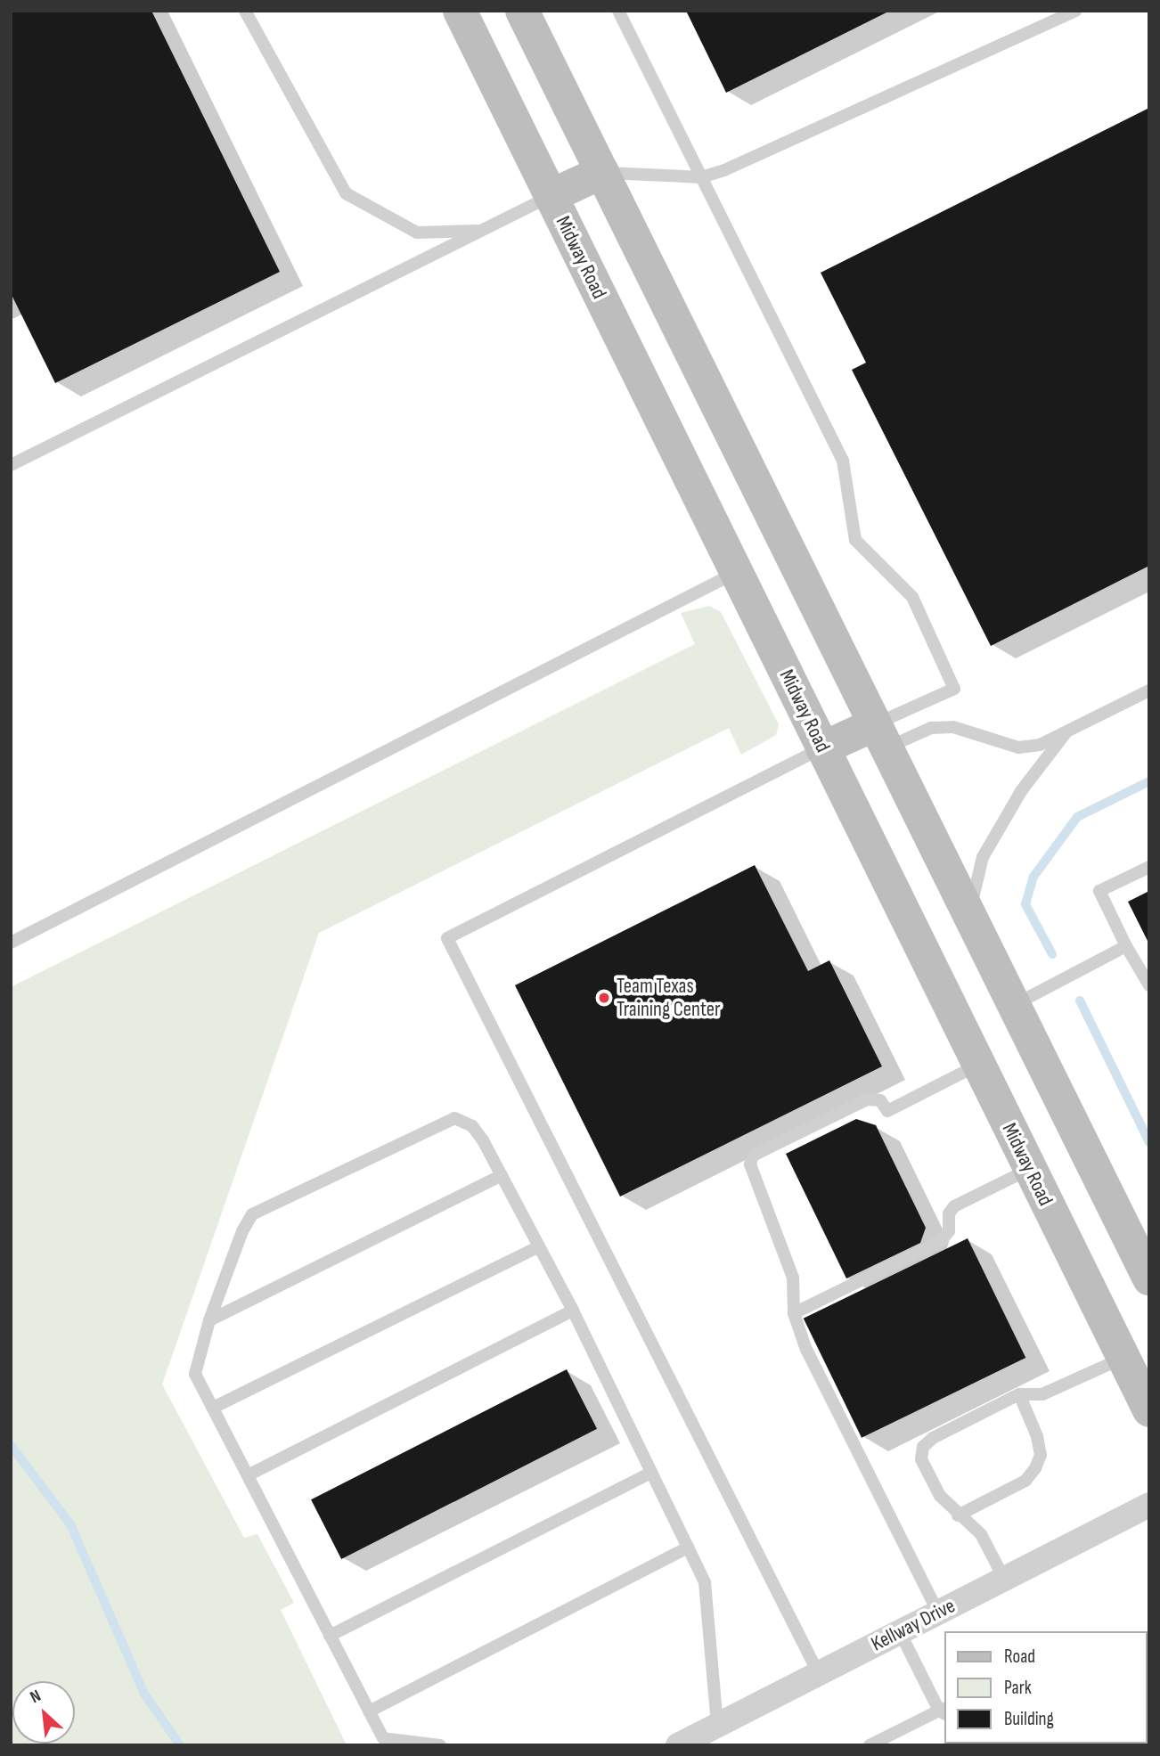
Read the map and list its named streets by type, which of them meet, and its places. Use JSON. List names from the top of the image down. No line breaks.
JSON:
{"streets":{"main road":["Midway Road"],"street":["Kellway Drive"]},"places":["Team Texas Training Center"],"legend":["Road","Park","Building"],"north":"top left"}
